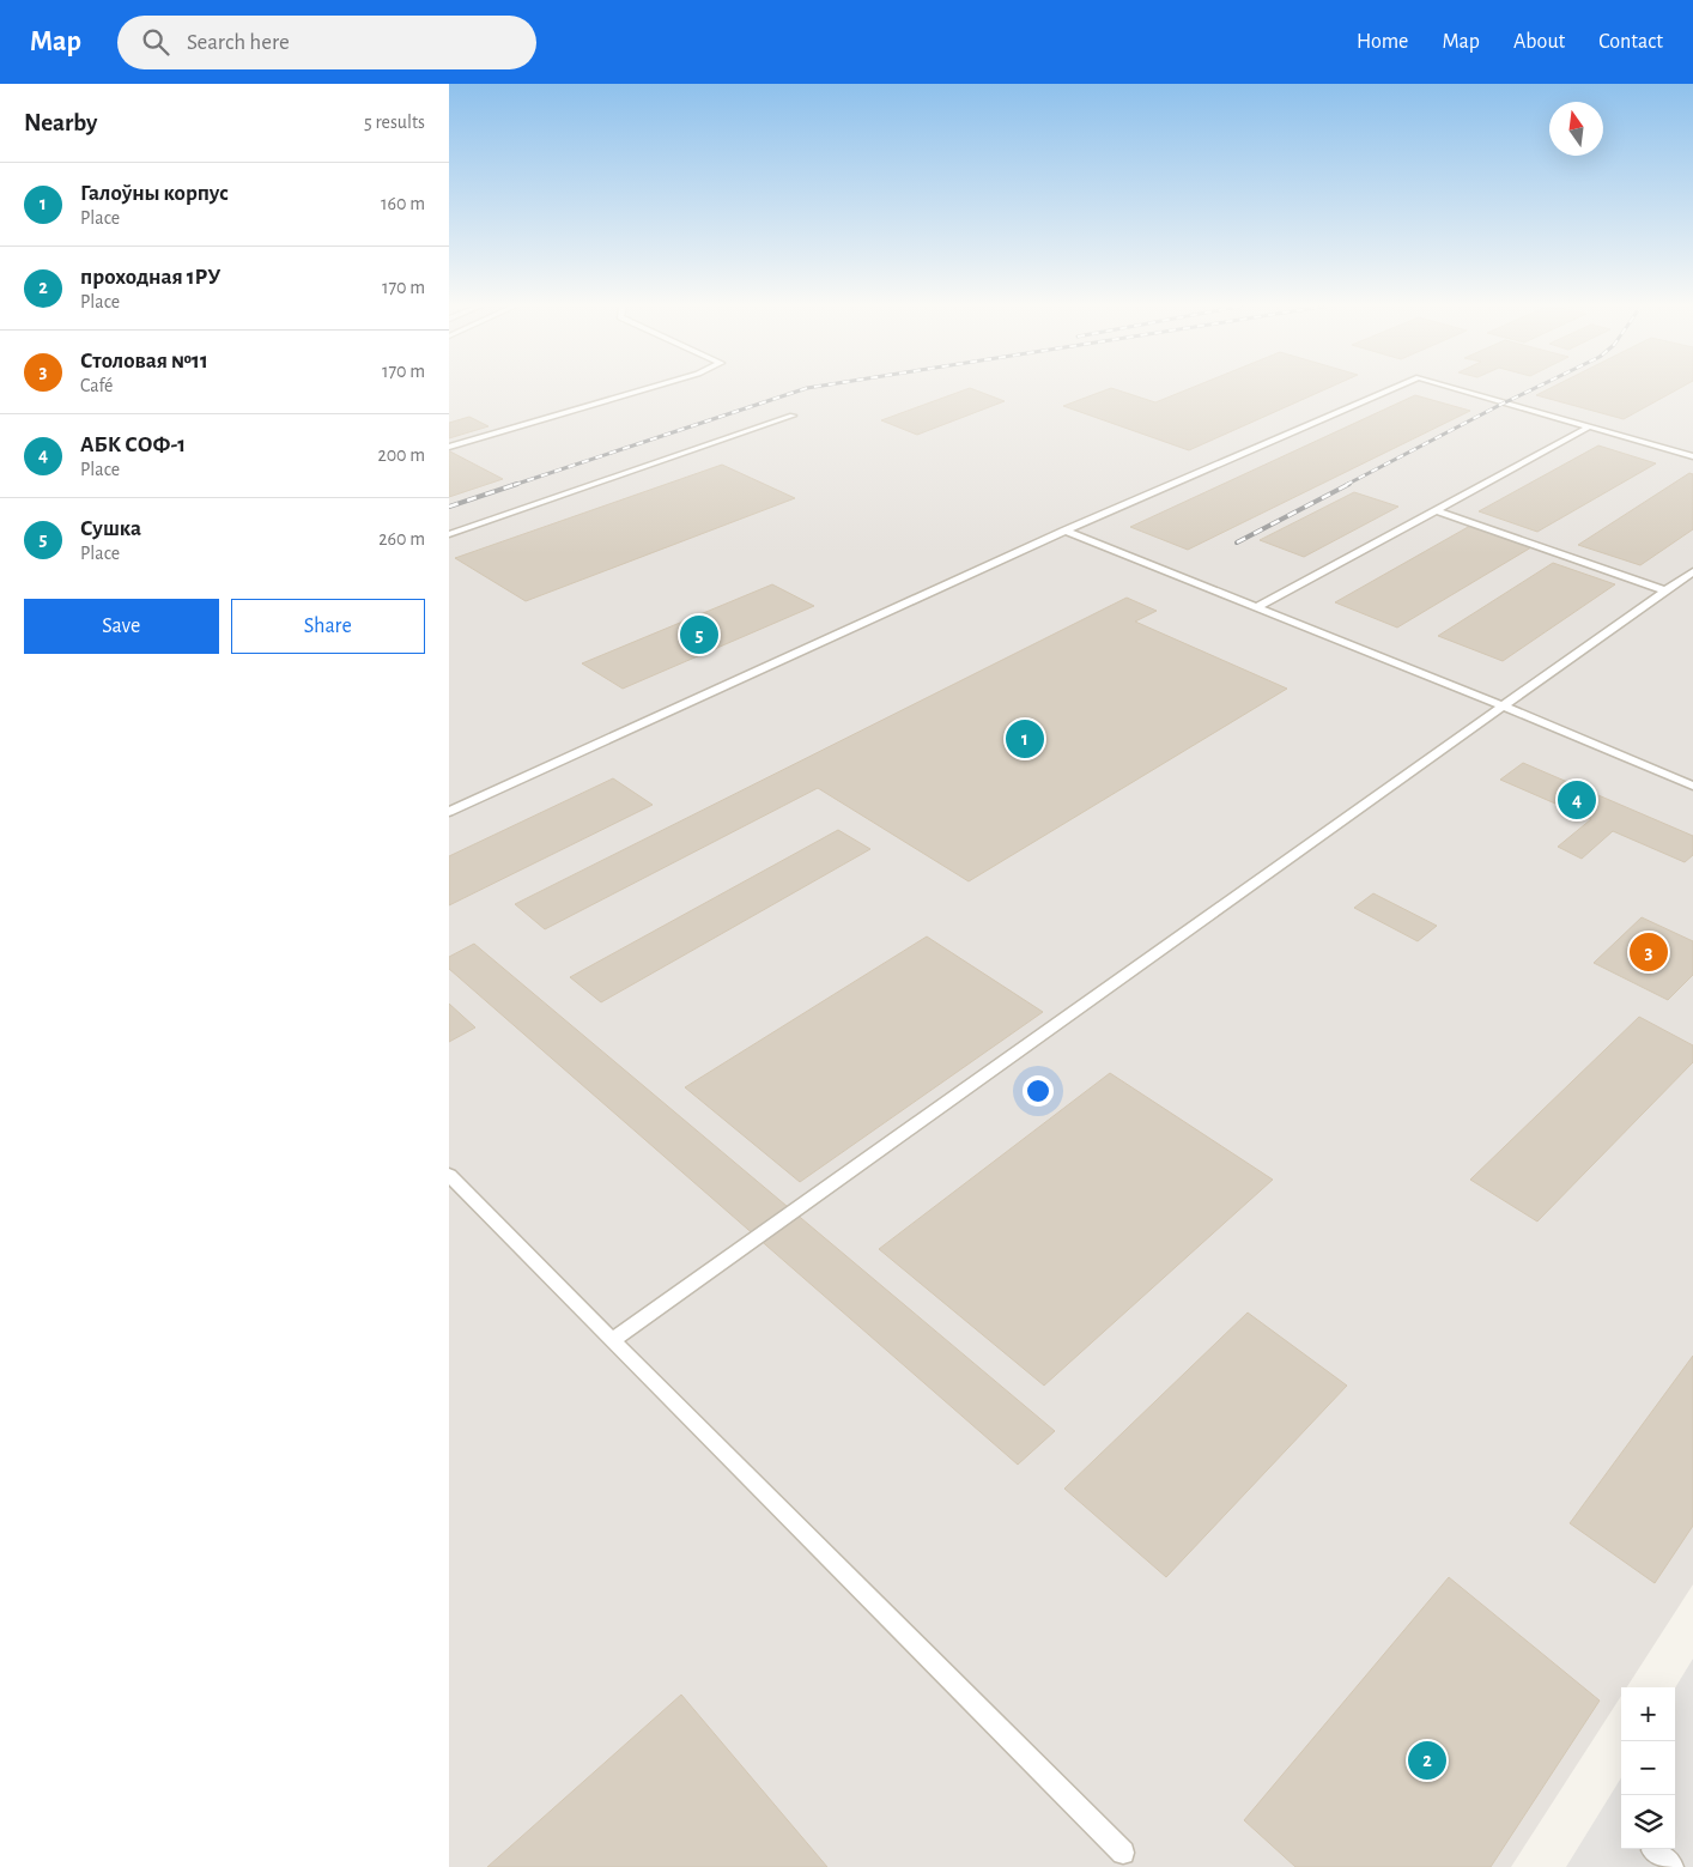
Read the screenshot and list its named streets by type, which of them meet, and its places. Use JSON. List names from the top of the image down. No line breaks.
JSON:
{"north":"top","page":{"header":"Map","search":"Search here","nav":["Home","Map","About","Contact"],"heading":["Nearby","5 results"],"list":[{"mark":"1","name":"Галоўны корпус","note":"Place","value":"160 m"},{"mark":"2","name":"проходная 1РУ","note":"Place","value":"170 m"},{"mark":"3","name":"Столовая №11","note":"Café","value":"170 m"},{"mark":"4","name":"АБК СОФ-1","note":"Place","value":"200 m"},{"mark":"5","name":"Сушка","note":"Place","value":"260 m"}],"buttons":["Save","Share"],"pins":["5","1","4","3","2"],"map_buttons":["+","−"]}}
